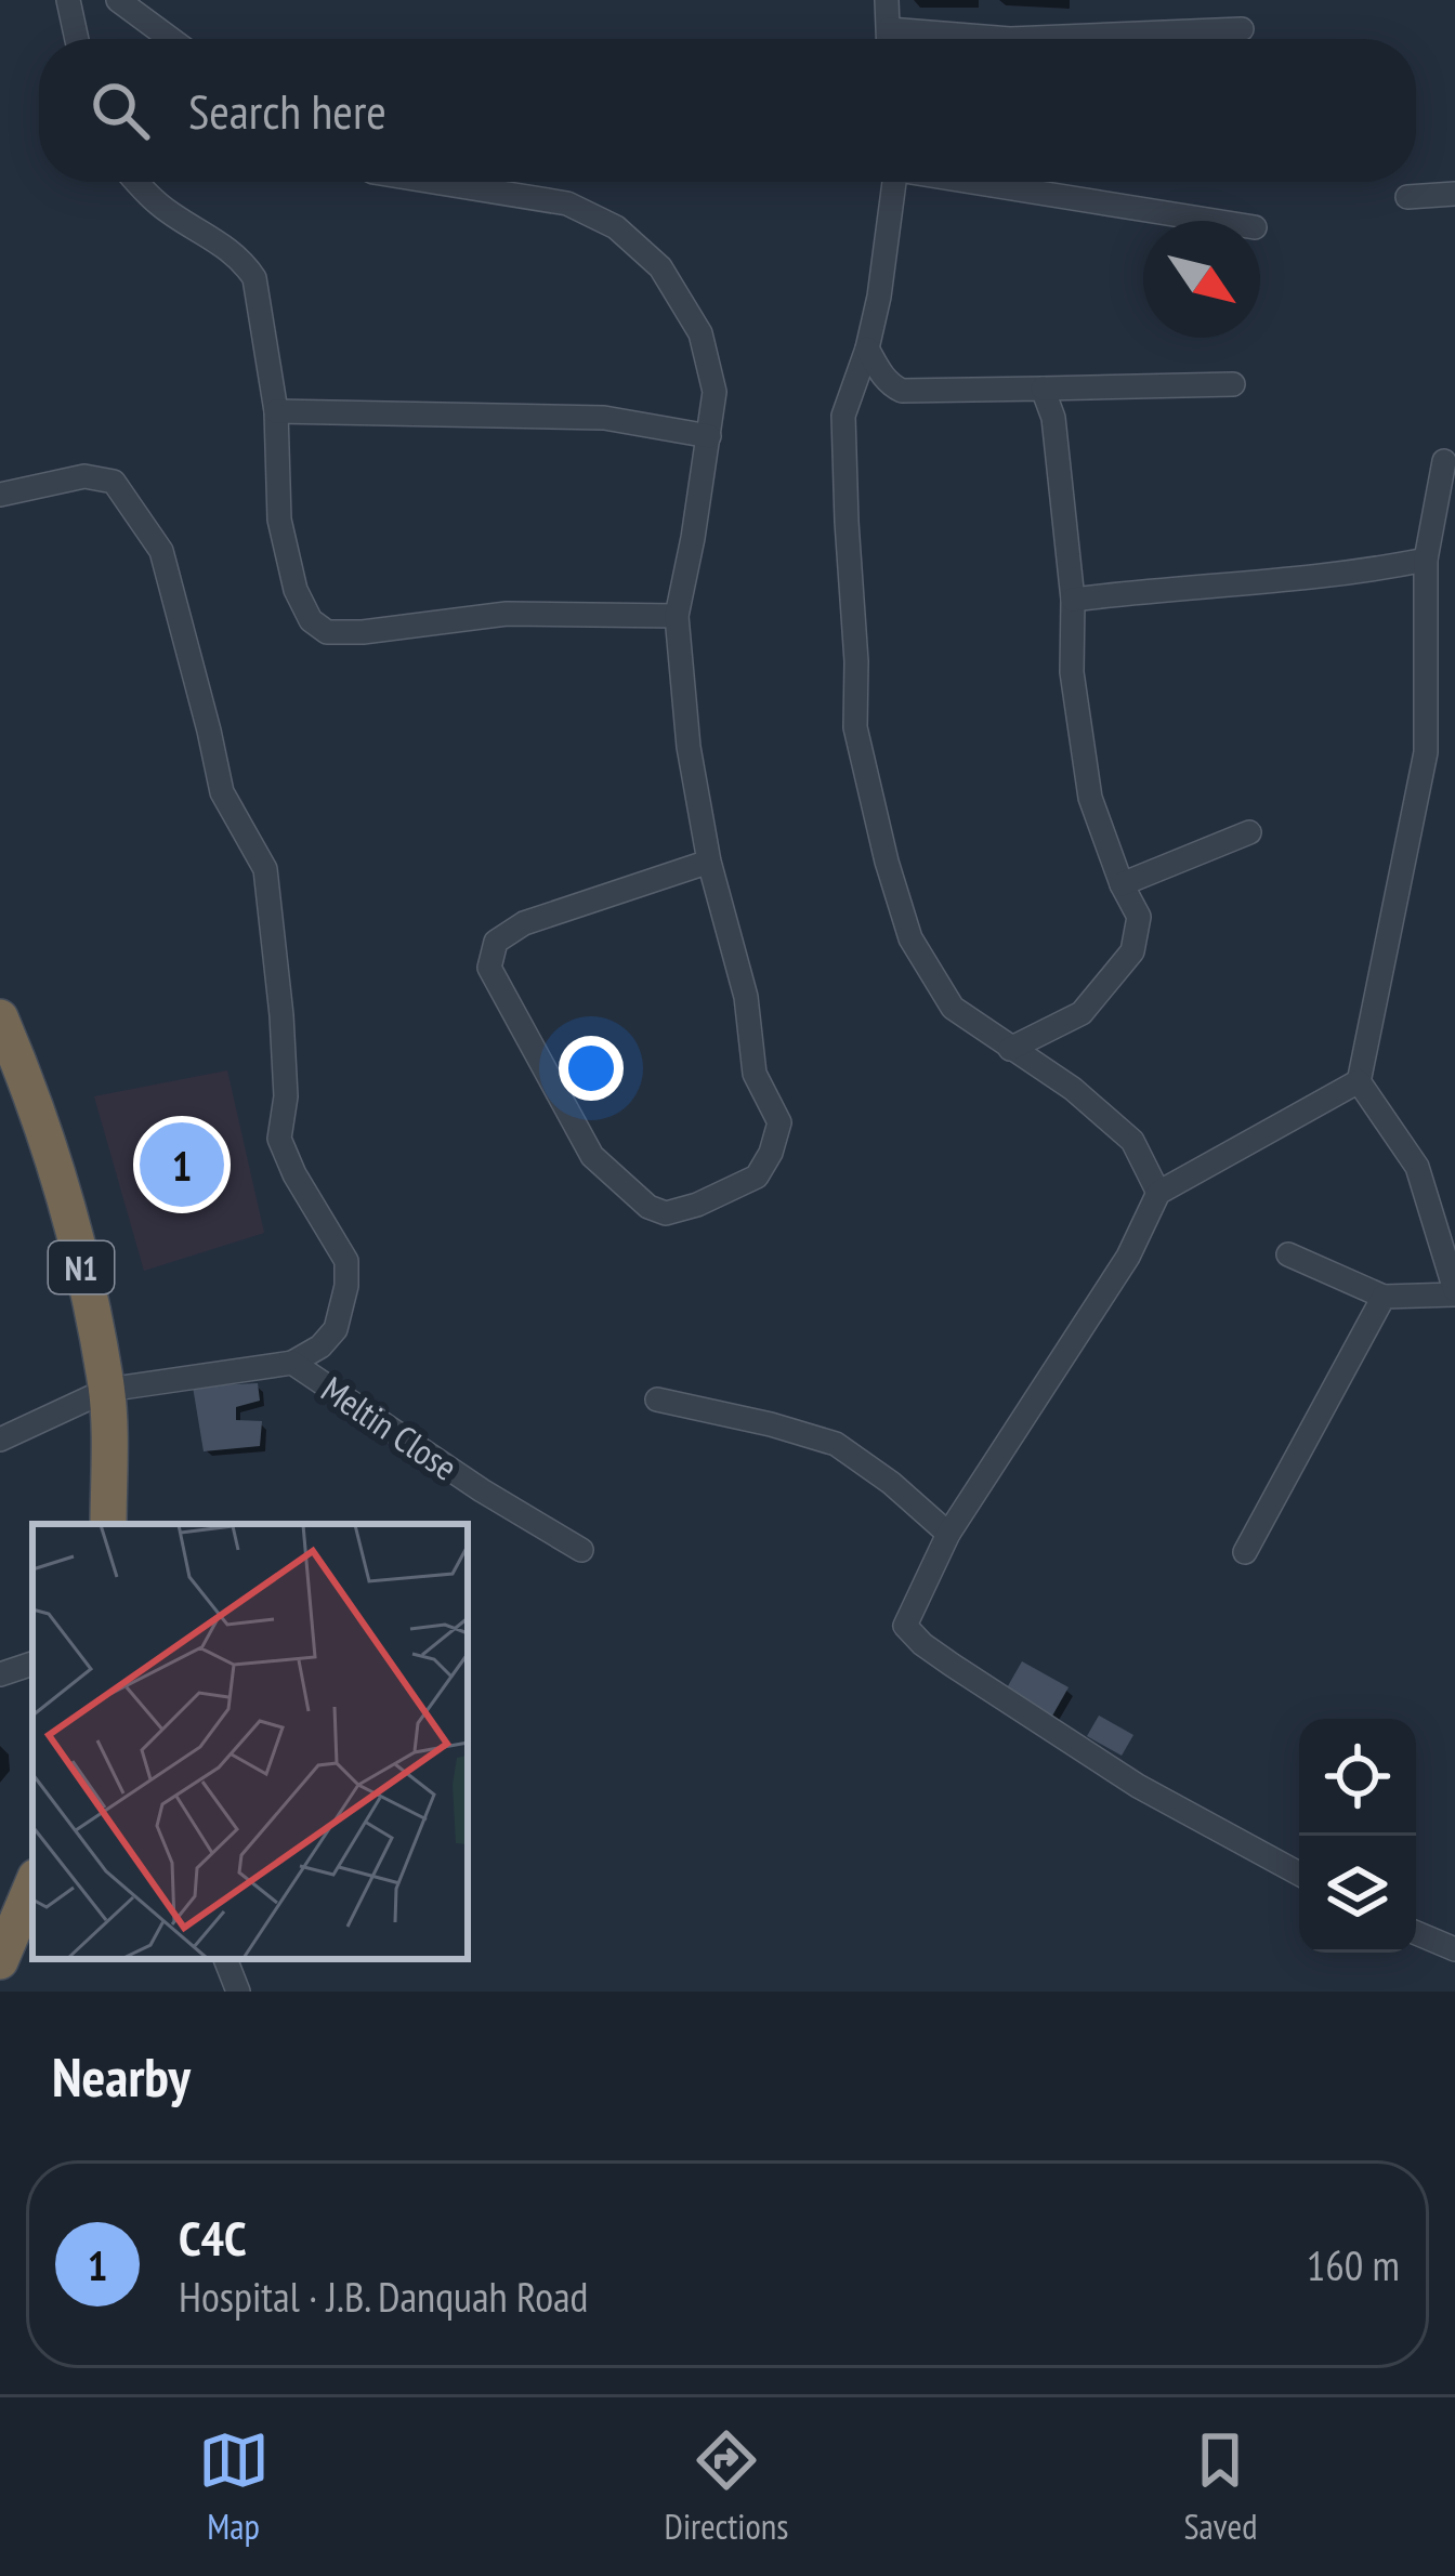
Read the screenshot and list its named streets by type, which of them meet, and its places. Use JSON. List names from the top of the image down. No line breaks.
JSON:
{"streets":{"highway":["N1"],"street":["Meltin Close"]},"crossings":[["N1","Meltin Close"]],"north":"bottom right","page":{"search":"Search here","pins":"1","heading":"Nearby","list":[{"mark":"1","name":"C4C","note":"Hospital · J.B. Danquah Road","value":"160 m"}],"nav":["Map","Directions","Saved"]}}
